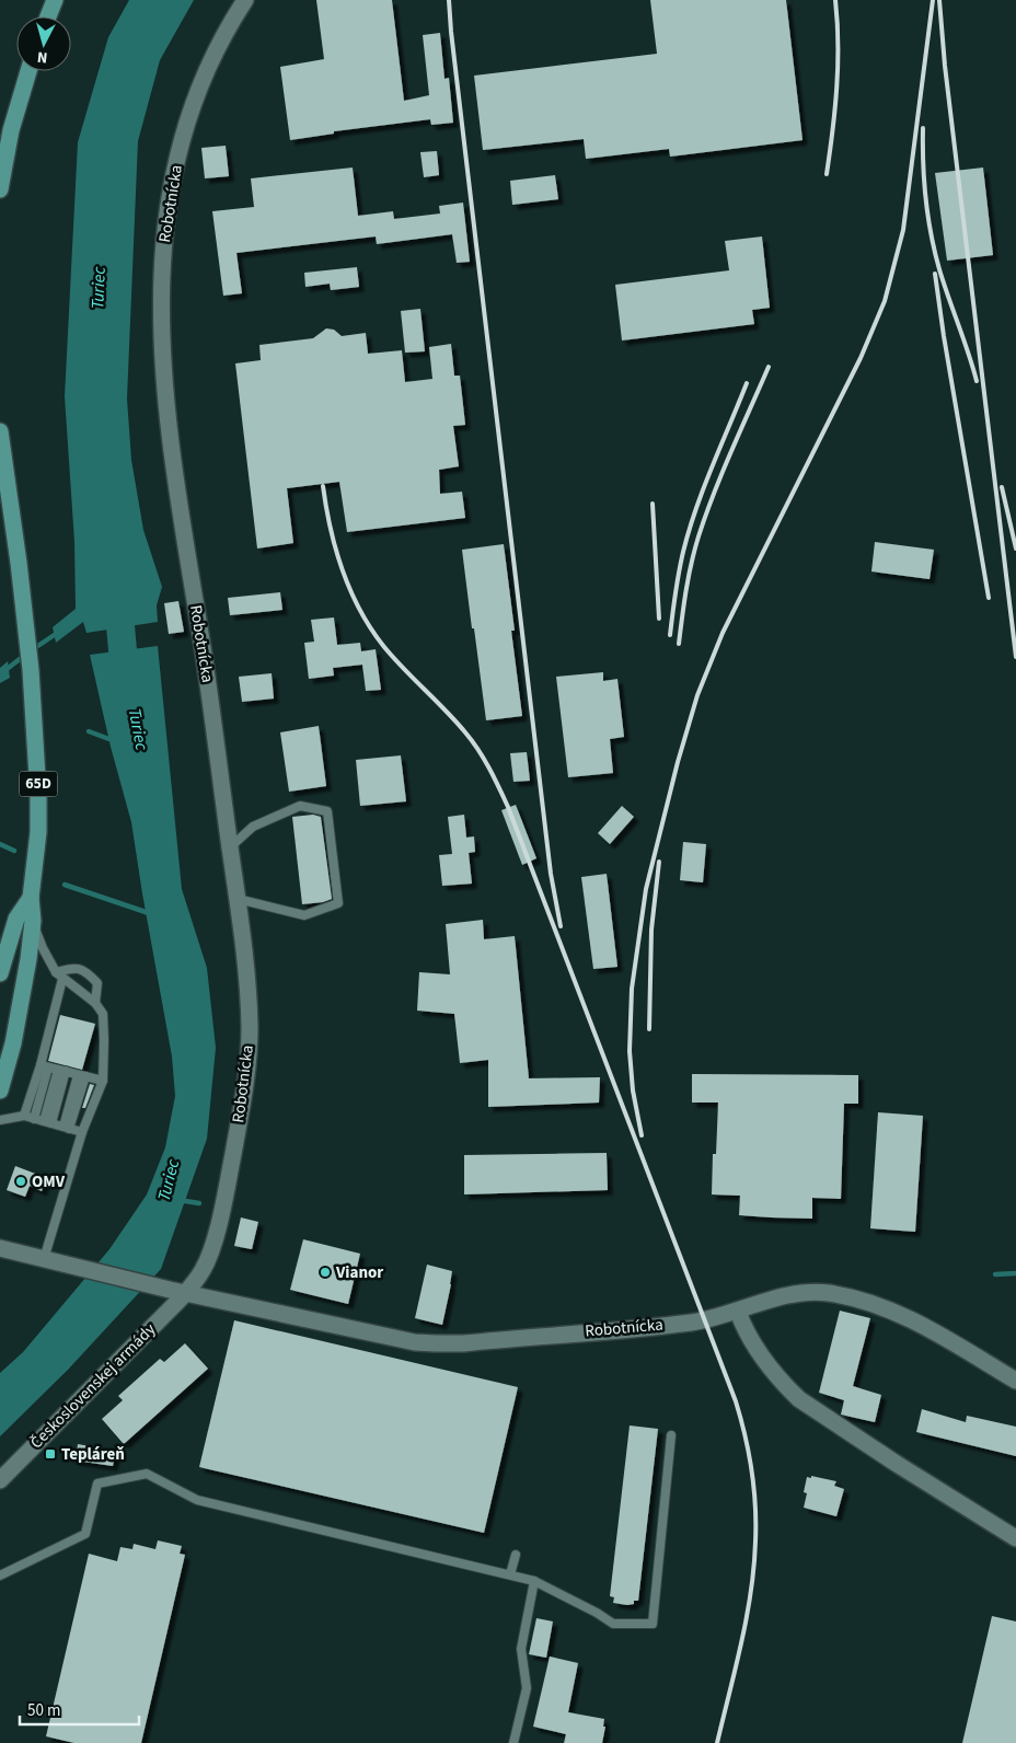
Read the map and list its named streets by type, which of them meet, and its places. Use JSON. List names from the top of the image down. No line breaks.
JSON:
{"streets":{"main road":["65D"],"street":["Robotnícka","Československej armády"]},"crossings":[["Robotnícka","Československej armády"]],"water":["Turiec"],"places":{"other":["OMV","Vianor"],"transit":["Tepláreň"]},"scale_bar":"50 m","north":"bottom"}
